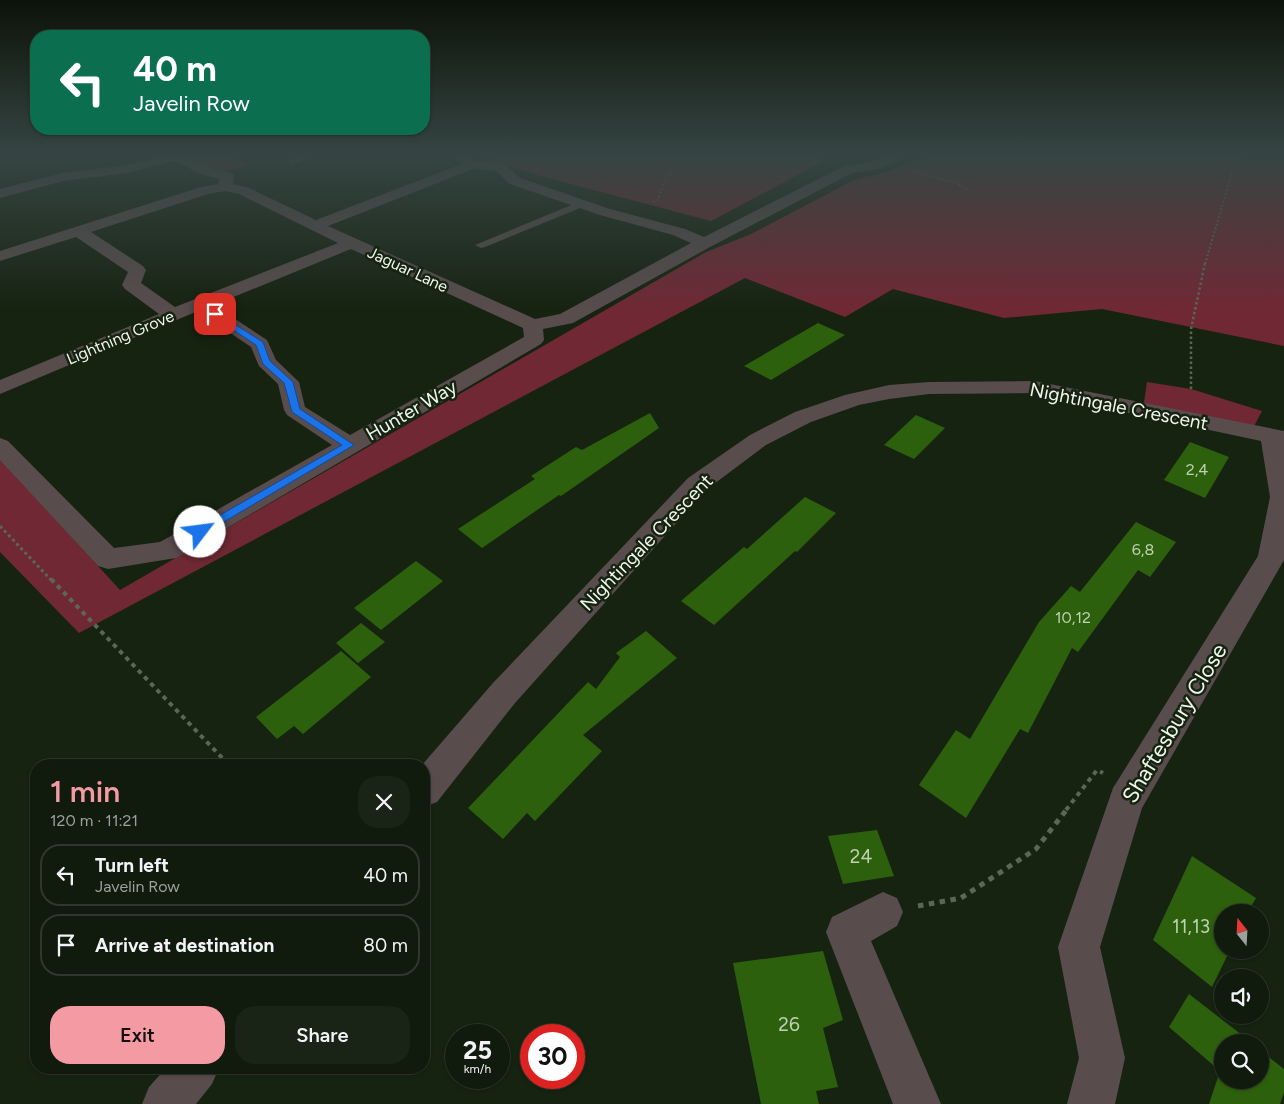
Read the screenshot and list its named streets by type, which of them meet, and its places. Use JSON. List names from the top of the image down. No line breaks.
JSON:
{"streets":{"street":["Jaguar Lane","Lightning Grove","Nightingale Crescent","Hunter Way","Shaftesbury Close"]},"crossings":[["Jaguar Lane","Lightning Grove"],["Jaguar Lane","Hunter Way"],["Nightingale Crescent","Shaftesbury Close"]],"house_numbers":["2,4","6,8","10,12","24","11,13","26"],"north":"top","page":{"turn":["40 m","Javelin Row"],"heading":["1 min","120 m · 11:21"],"list":[{"name":"Turn left","note":"Javelin Row","value":"40 m"},{"name":"Arrive at destination","value":"80 m"}],"buttons":["Exit","Share"],"speed":"25 km/h","limit":"30"}}
